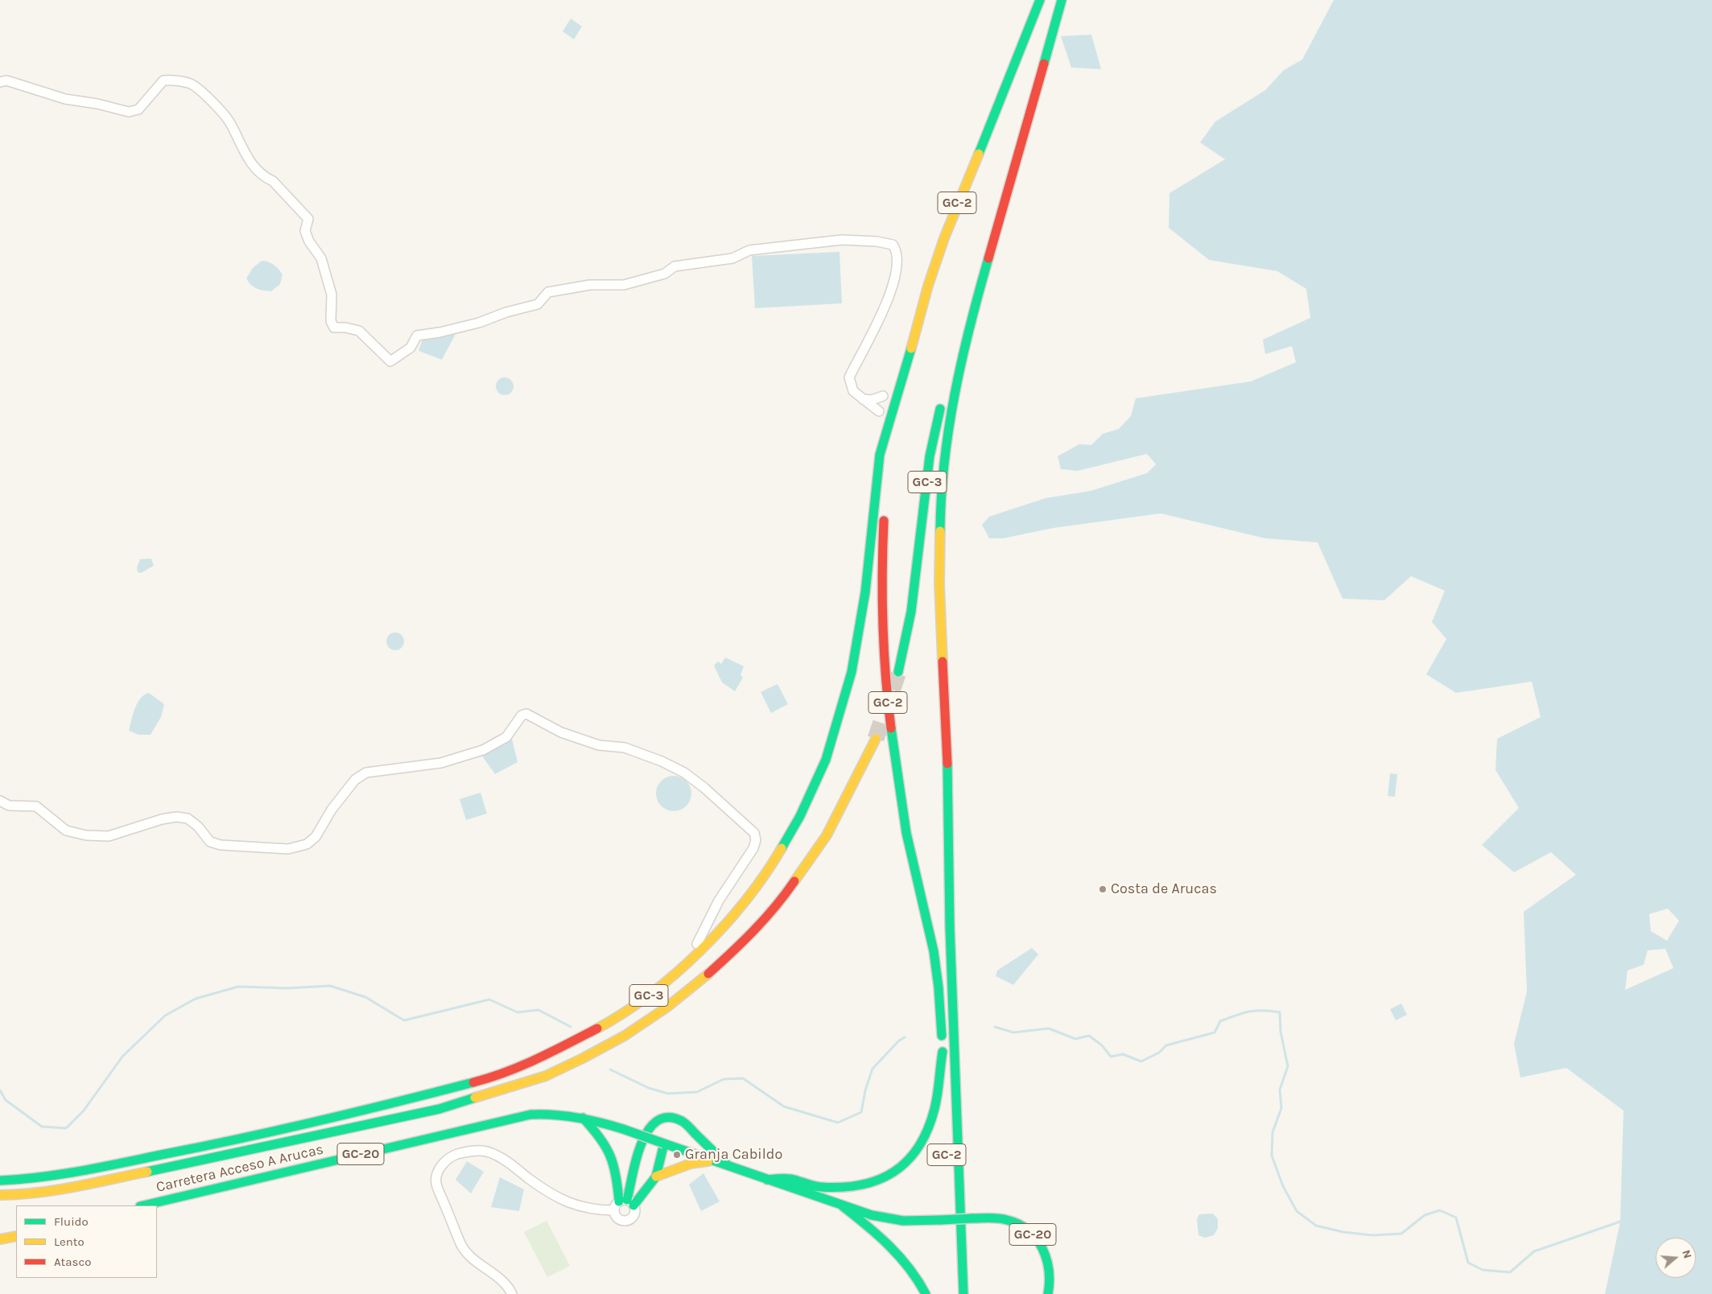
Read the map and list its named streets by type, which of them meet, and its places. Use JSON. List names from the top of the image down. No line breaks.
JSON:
{"streets":{"main road":["GC-2","GC-3","GC-20","Carretera Acceso A Arucas"]},"crossings":[["GC-2","GC-3"],["GC-20","Carretera Acceso A Arucas"]],"places":["Costa de Arucas","Granja Cabildo"],"legend":["Fluido","Lento","Atasco"],"north":"right"}
